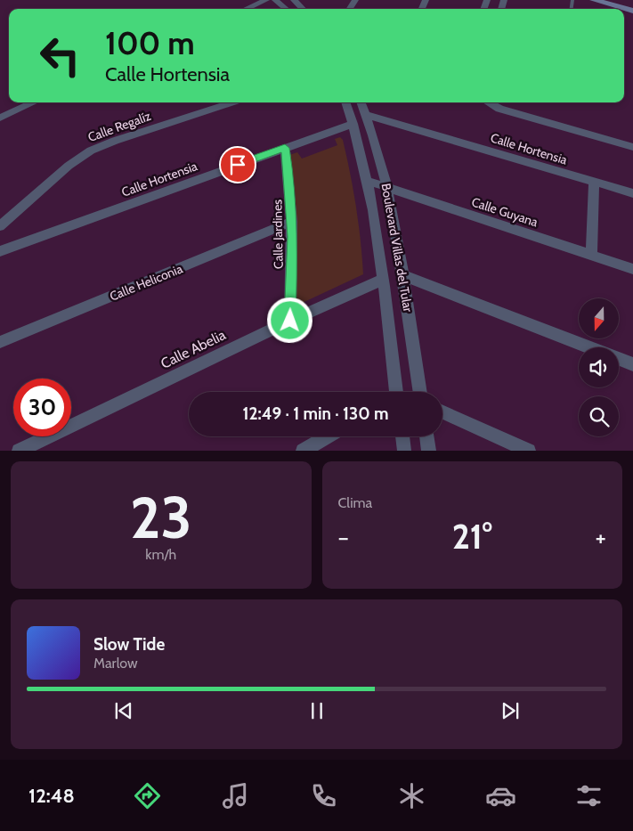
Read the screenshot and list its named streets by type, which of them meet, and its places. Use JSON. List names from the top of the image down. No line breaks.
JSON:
{"streets":{"street":["Calle Regalíz","Calle Hortensia","Calle Guyana","Calle Jardines","Boulevard Villas del Tular","Calle Heliconia","Calle Abelia"]},"crossings":[["Calle Hortensia","Calle Jardines"],["Calle Hortensia","Boulevard Villas del Tular"],["Calle Guyana","Boulevard Villas del Tular"],["Calle Jardines","Calle Heliconia"],["Calle Jardines","Calle Abelia"],["Boulevard Villas del Tular","Calle Abelia"]],"north":"bottom","page":{"turn":["100 m","Calle Hortensia"],"limit":"30","trip":"12:49 · 1 min · 130 m","tile":[["23","km/h"],"Clima"],"heat":["−","21°","+"],"song":["Slow Tide","Marlow"],"tabs":"12:48"}}
